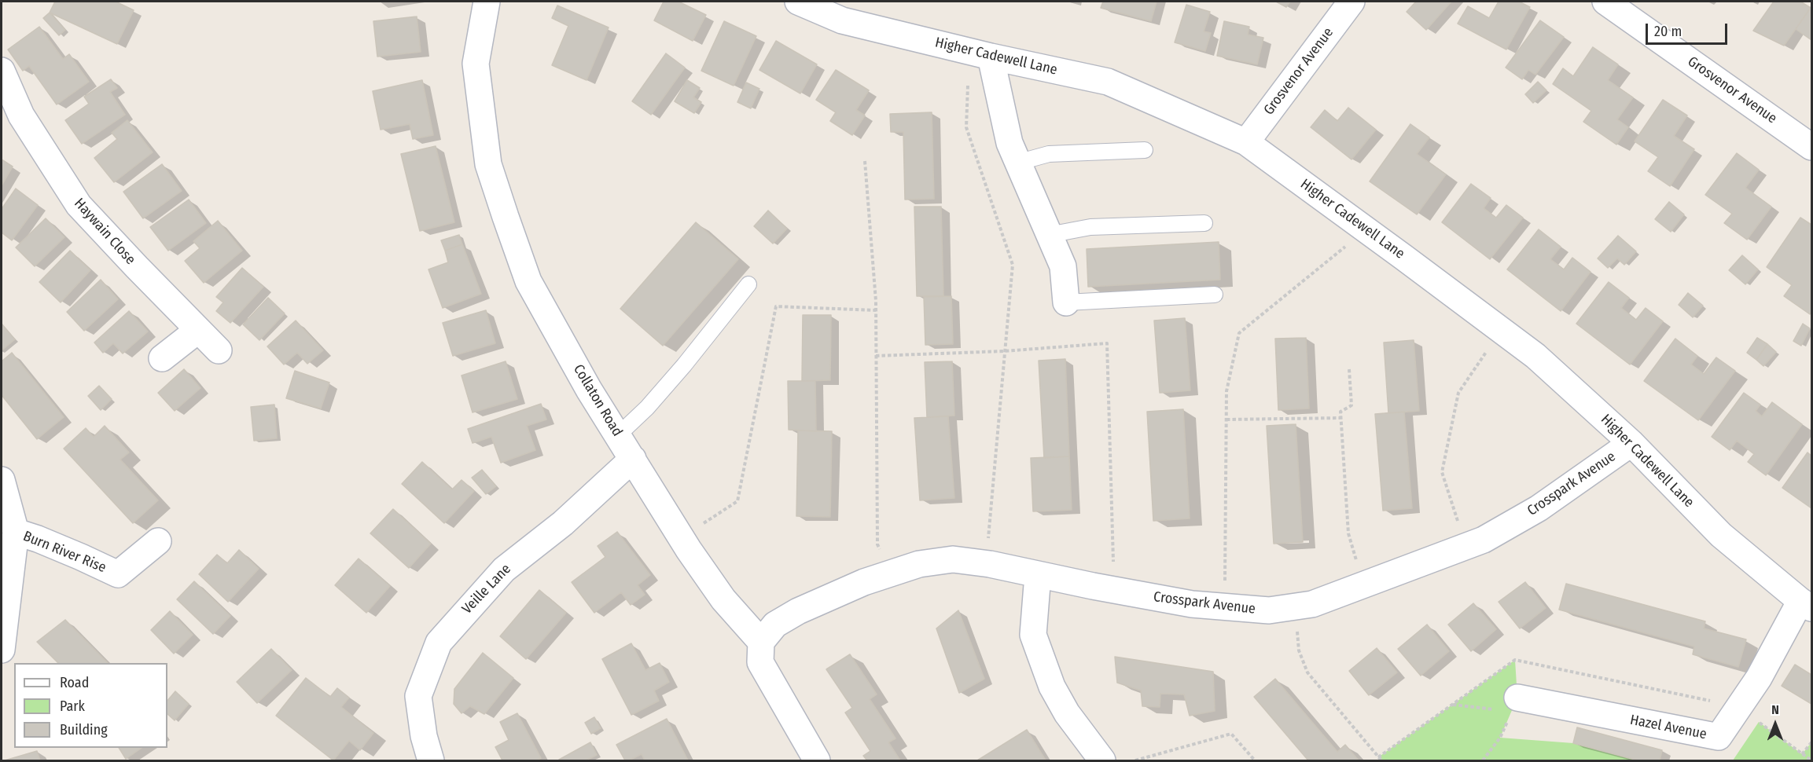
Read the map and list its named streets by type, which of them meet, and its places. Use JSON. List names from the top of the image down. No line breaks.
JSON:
{"streets":{"street":["Higher Cadewell Lane","Grosvenor Avenue","Haywain Close","Collaton Road","Crosspark Avenue","Burn River Rise","Veille Lane","Hazel Avenue"]},"crossings":[["Higher Cadewell Lane","Grosvenor Avenue"],["Higher Cadewell Lane","Crosspark Avenue"],["Higher Cadewell Lane","Hazel Avenue"],["Collaton Road","Crosspark Avenue"],["Collaton Road","Veille Lane"]],"legend":["Road","Park","Building"],"scale_bar":"20 m","north":"top"}
